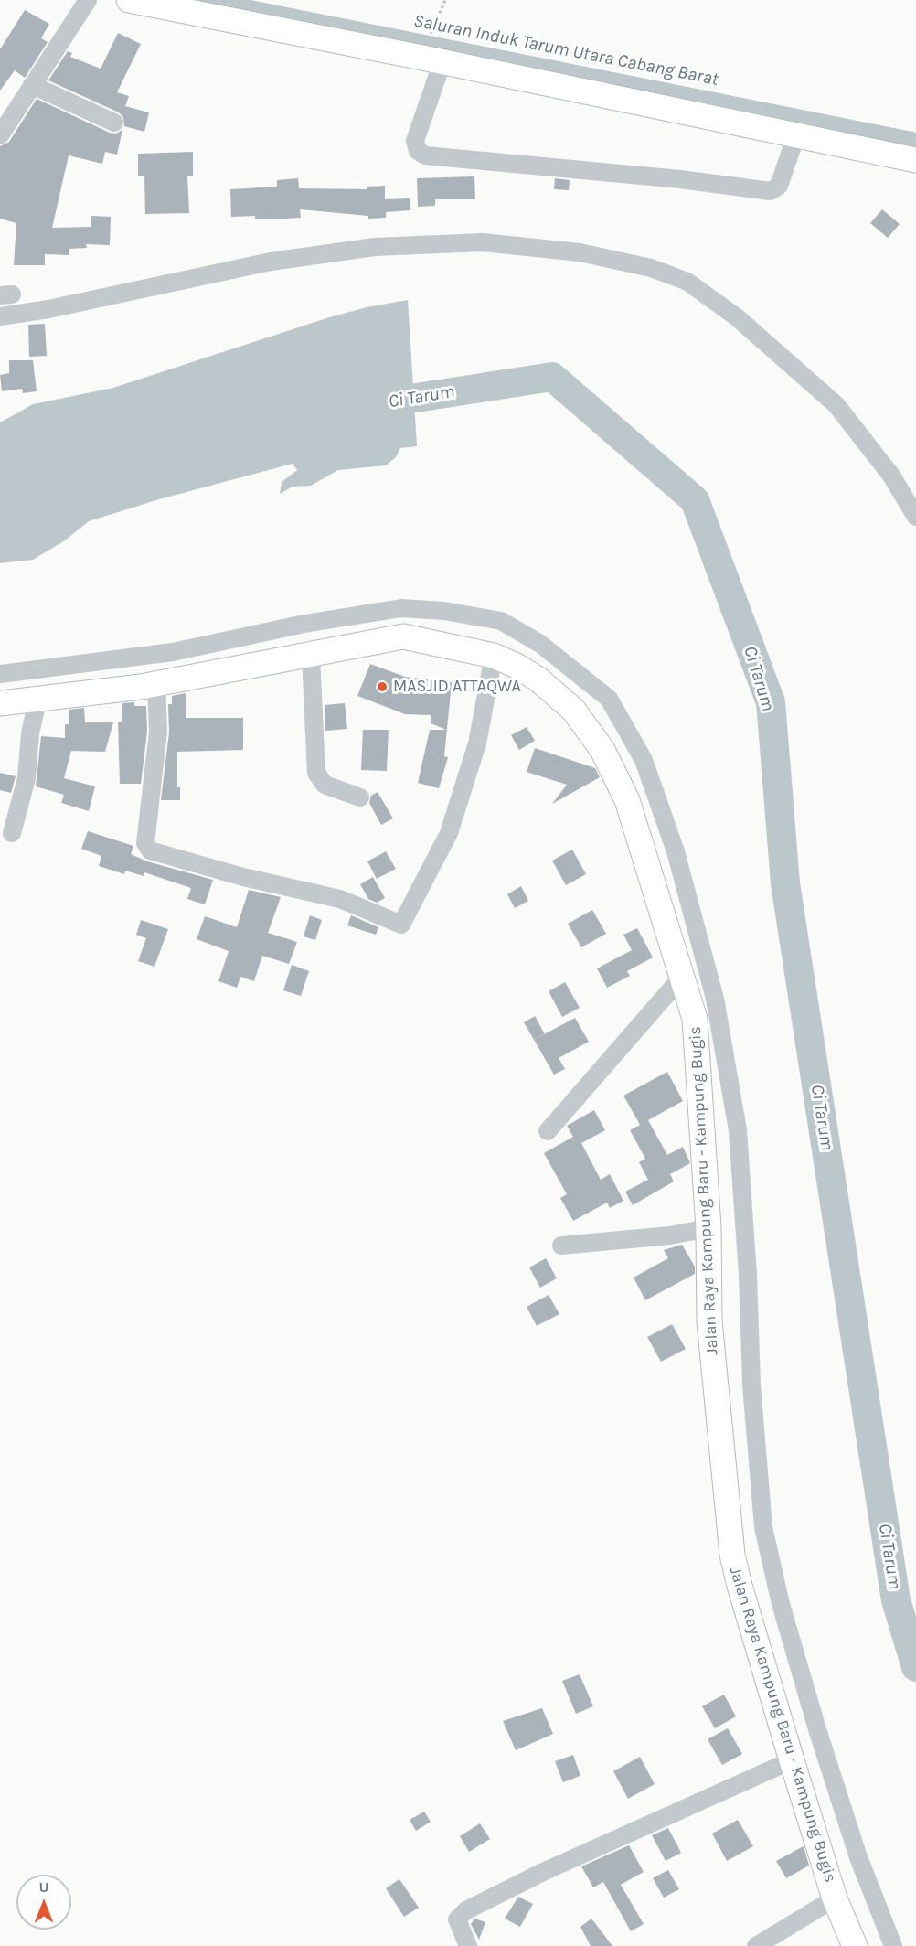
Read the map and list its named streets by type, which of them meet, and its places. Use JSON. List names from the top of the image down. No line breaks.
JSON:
{"streets":{"street":["Jalan Raya Kampung Baru - Kampung Bugis"]},"water":["Saluran Induk Tarum Utara Cabang Barat","Ci Tarum"],"places":["MASJID ATTAQWA"],"north":"top"}
